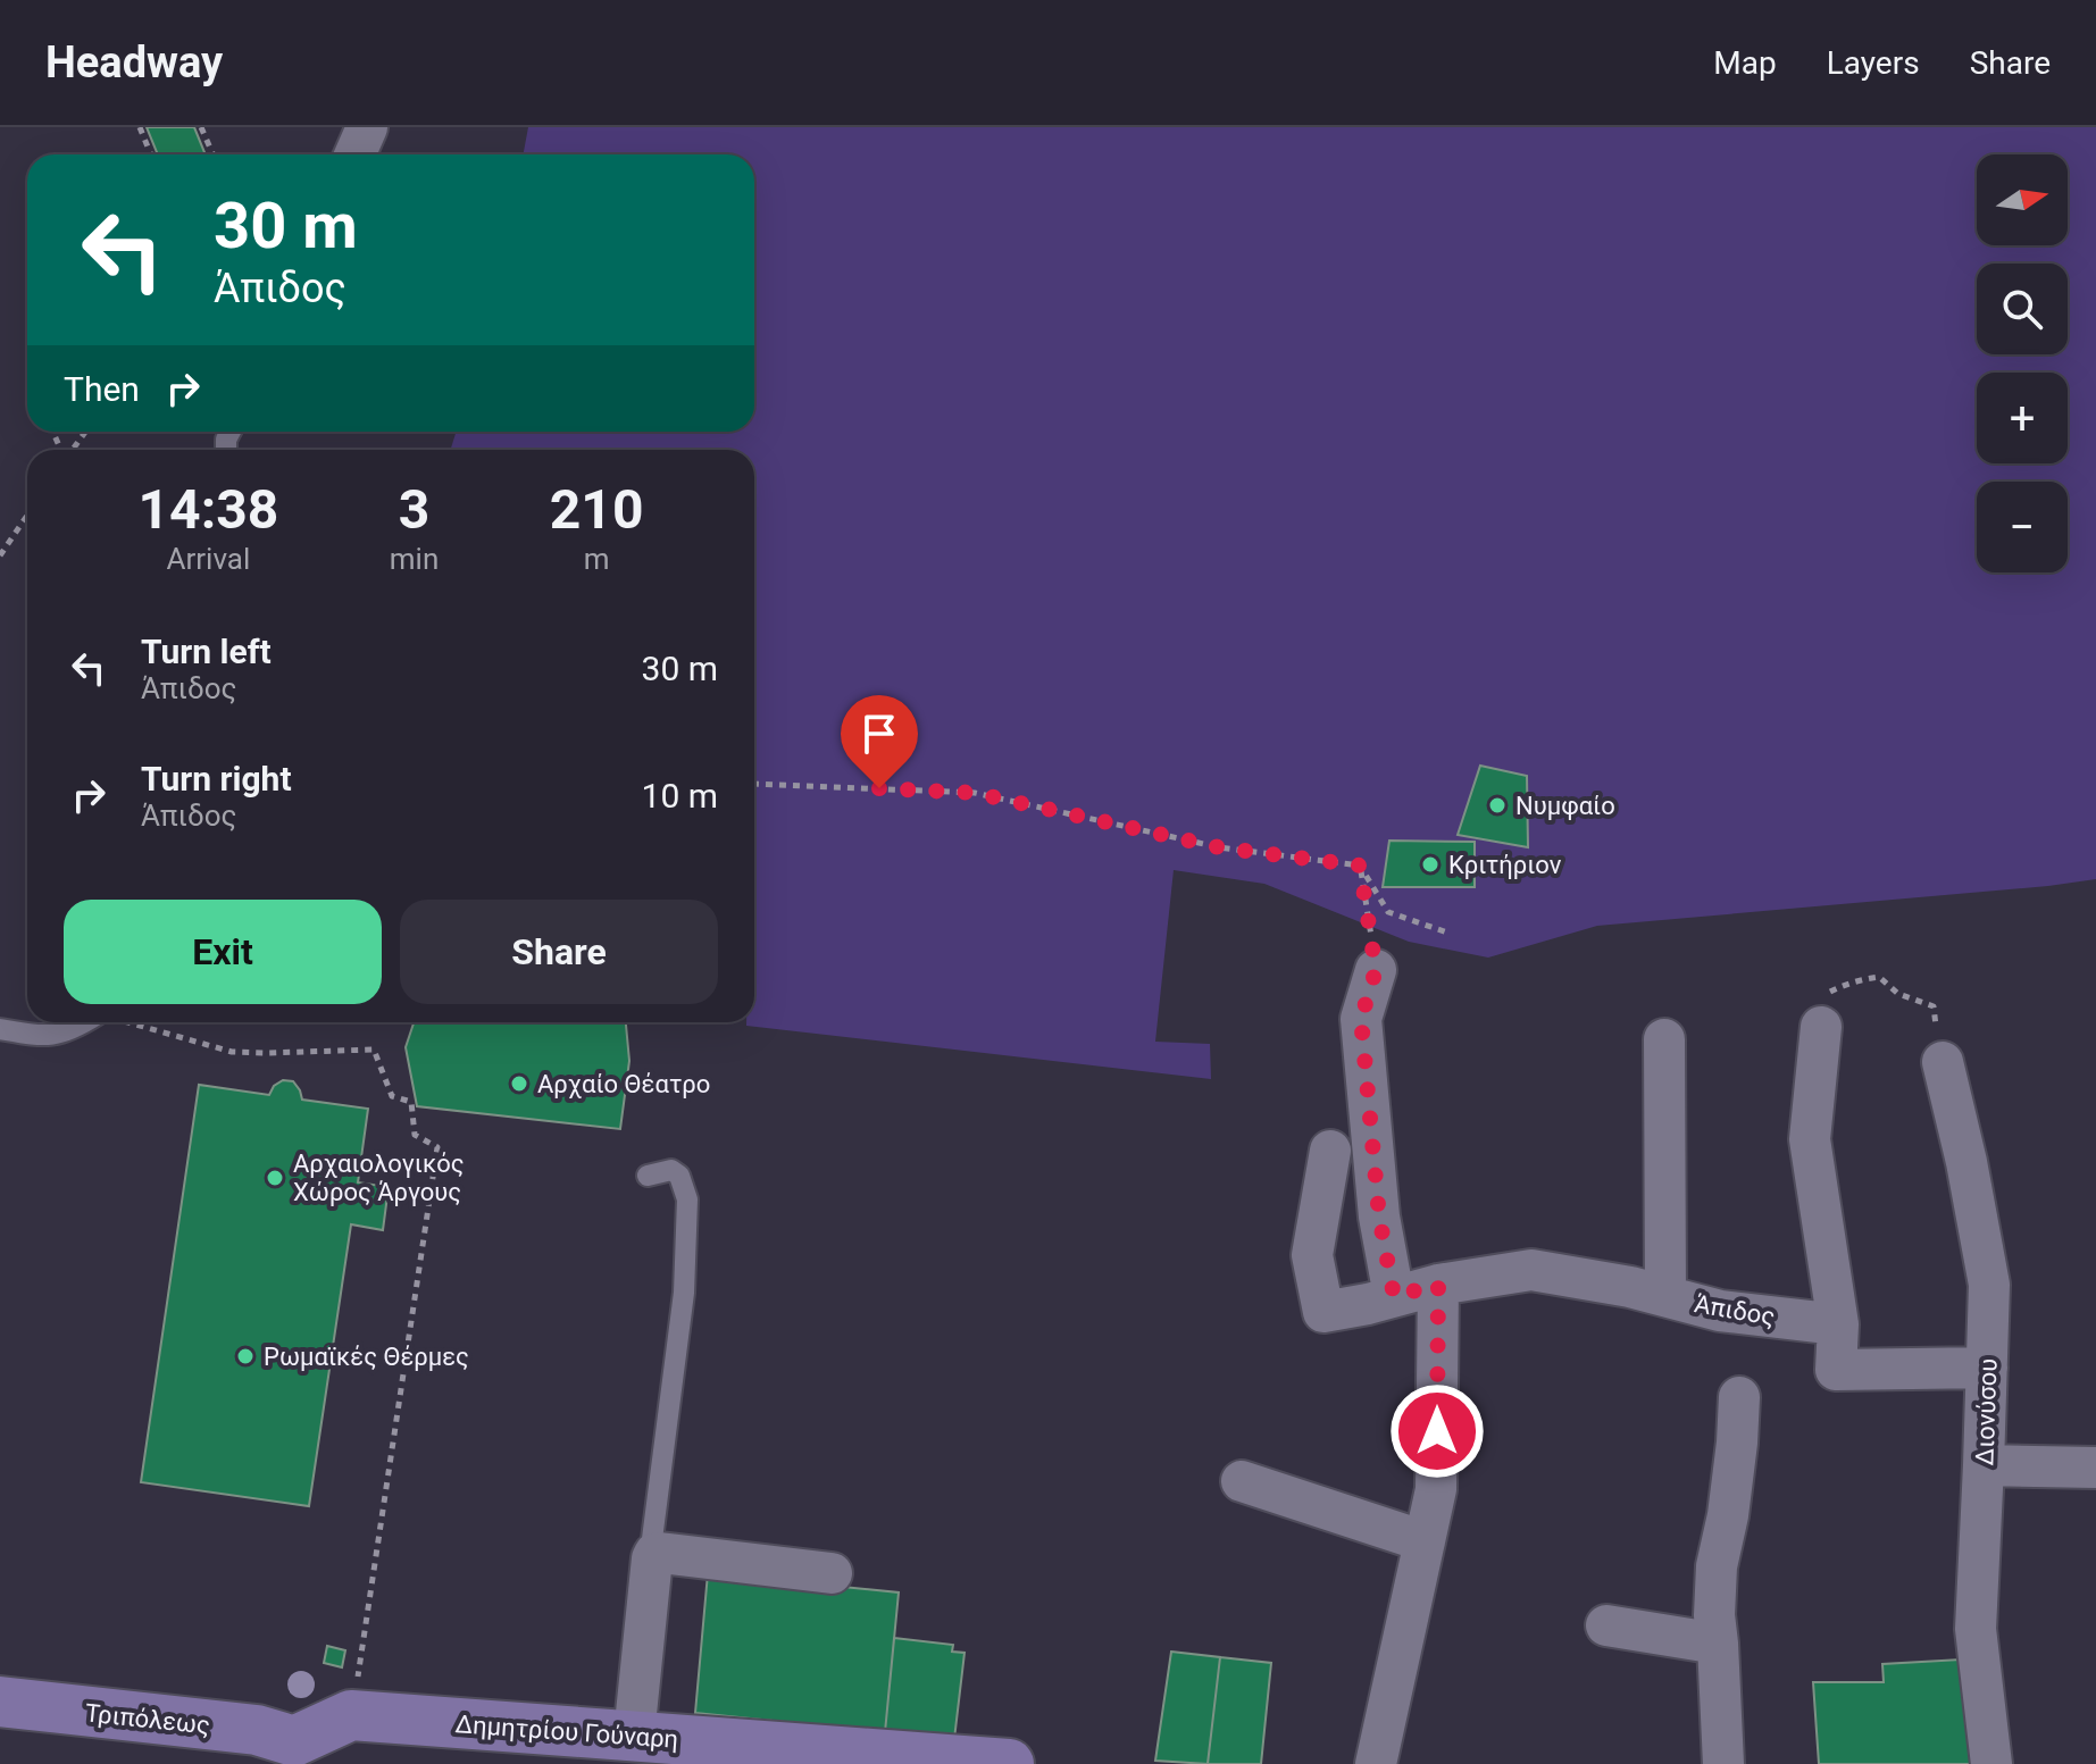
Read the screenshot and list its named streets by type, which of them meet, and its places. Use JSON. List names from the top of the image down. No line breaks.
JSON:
{"streets":{"main road":["Τριπόλεως","Δημητρίου Γούναρη"],"street":["Άπιδος","Διονύσου"]},"crossings":[["Τριπόλεως","Δημητρίου Γούναρη"]],"places":["Νυμφαίο","Κριτήριον","Αρχαίο Θέατρο","Αρχαιολογικός Χώρος Άργους","Ρωμαϊκές Θέρμες"],"north":"right","page":{"header":"Headway","nav":["Map","Layers","Share"],"map_buttons":["+","−"],"turn":["30 m","Άπιδος"],"then":"Then","eta":["14:38","Arrival","3","min","210","m"],"list":[{"name":"Turn left","note":"Άπιδος","value":"30 m"},{"name":"Turn right","note":"Άπιδος","value":"10 m"}],"buttons":["Exit","Share"]}}
